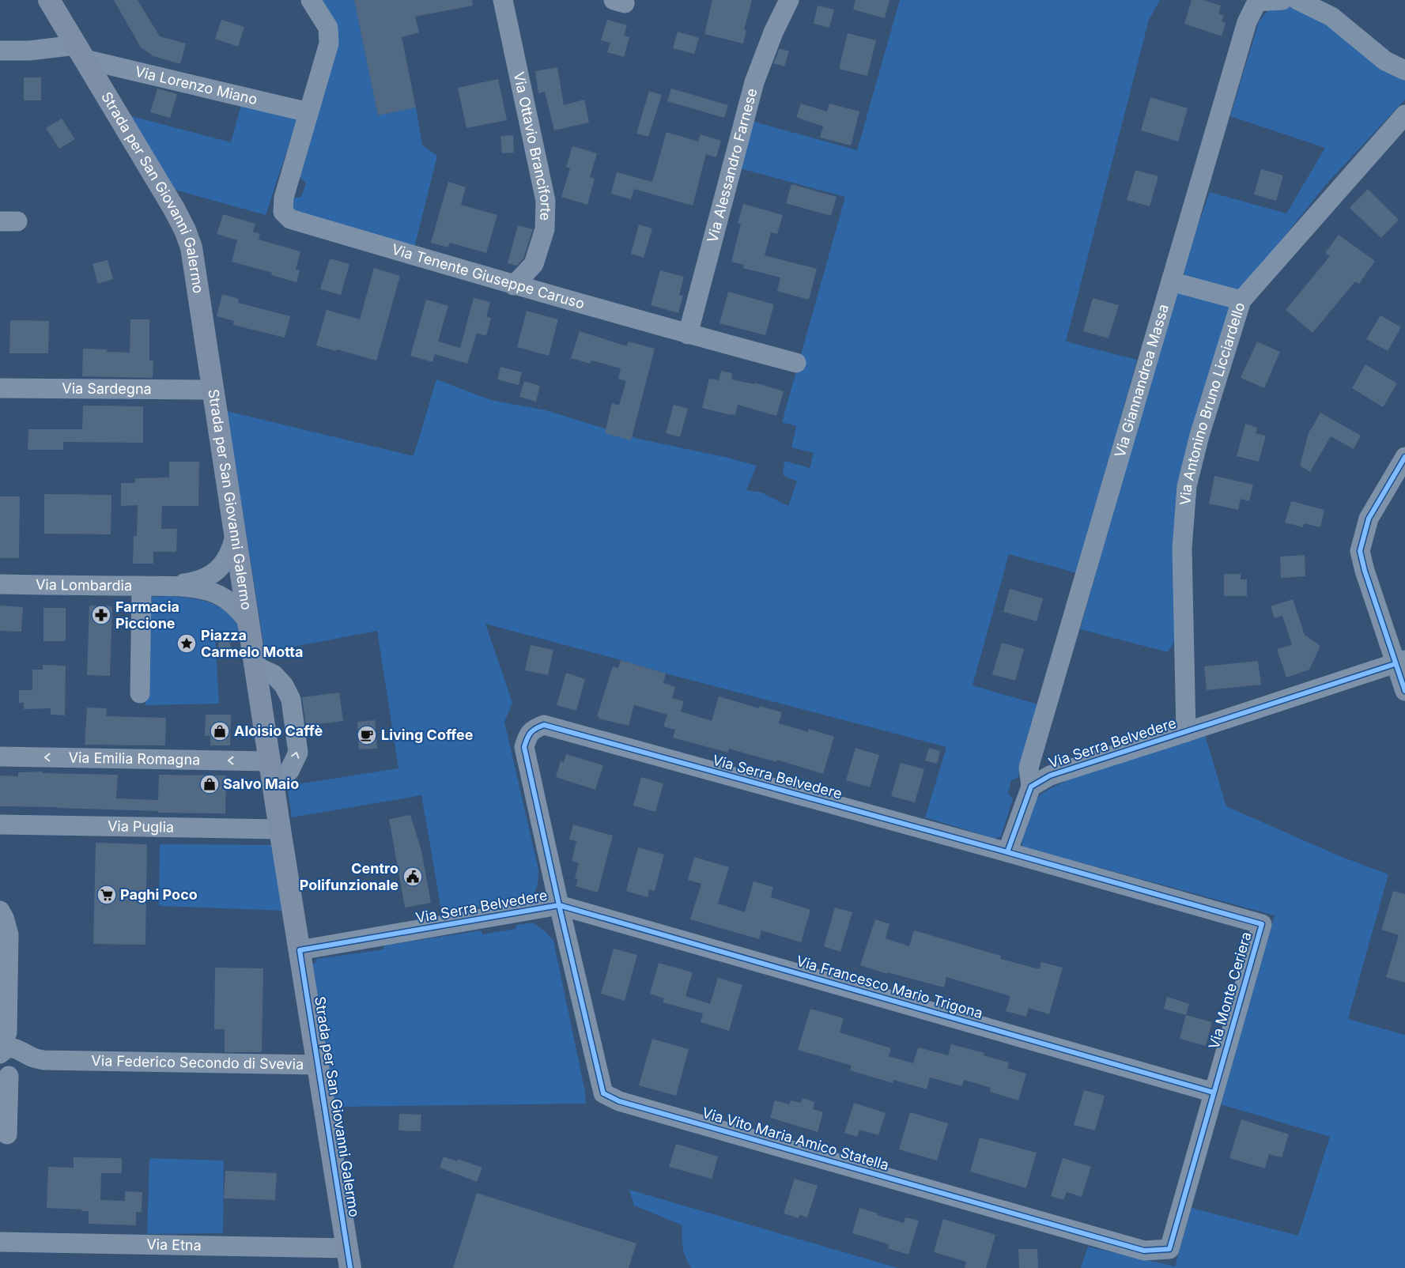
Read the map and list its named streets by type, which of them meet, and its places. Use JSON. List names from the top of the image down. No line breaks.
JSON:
{"streets":{"main road":["Strada per San Giovanni Galermo"],"street":["Via Lorenzo Miano","Via Ottavio Branciforte","Via Alessandro Farnese","Via Tenente Giuseppe Caruso","Via Giannandrea Massa","Via Sardegna","Via Antonino Bruno Licciardello","Via Lombardia","Via Serra Belvedere","Via Emilia Romagna","Via Puglia","Via Francesco Mario Trigona","Via Monte Ceriera","Via Federico Secondo di Svevia","Via Vito Maria Amico Statella","Via Etna"]},"crossings":[["Via Lorenzo Miano","Strada per San Giovanni Galermo"],["Via Lorenzo Miano","Via Tenente Giuseppe Caruso"],["Via Ottavio Branciforte","Via Tenente Giuseppe Caruso"],["Via Alessandro Farnese","Via Tenente Giuseppe Caruso"],["Strada per San Giovanni Galermo","Via Sardegna"],["Strada per San Giovanni Galermo","Via Serra Belvedere"],["Strada per San Giovanni Galermo","Via Emilia Romagna"],["Strada per San Giovanni Galermo","Via Puglia"],["Strada per San Giovanni Galermo","Via Federico Secondo di Svevia"],["Strada per San Giovanni Galermo","Via Etna"],["Via Giannandrea Massa","Via Serra Belvedere"],["Via Antonino Bruno Licciardello","Via Serra Belvedere"],["Via Serra Belvedere","Via Francesco Mario Trigona"],["Via Serra Belvedere","Via Monte Ceriera"],["Via Serra Belvedere","Via Vito Maria Amico Statella"],["Via Francesco Mario Trigona","Via Monte Ceriera"],["Via Francesco Mario Trigona","Via Vito Maria Amico Statella"],["Via Monte Ceriera","Via Vito Maria Amico Statella"]],"one_way":["Via Emilia Romagna"],"places":{"pharmacy":["Farmacia Piccione"],"place":["Piazza Carmelo Motta"],"shop":["Aloisio Caffè","Salvo Maio"],"cafe":["Living Coffee"],"public building":["Centro Polifunzionale"],"supermarket":["Paghi Poco"]}}
